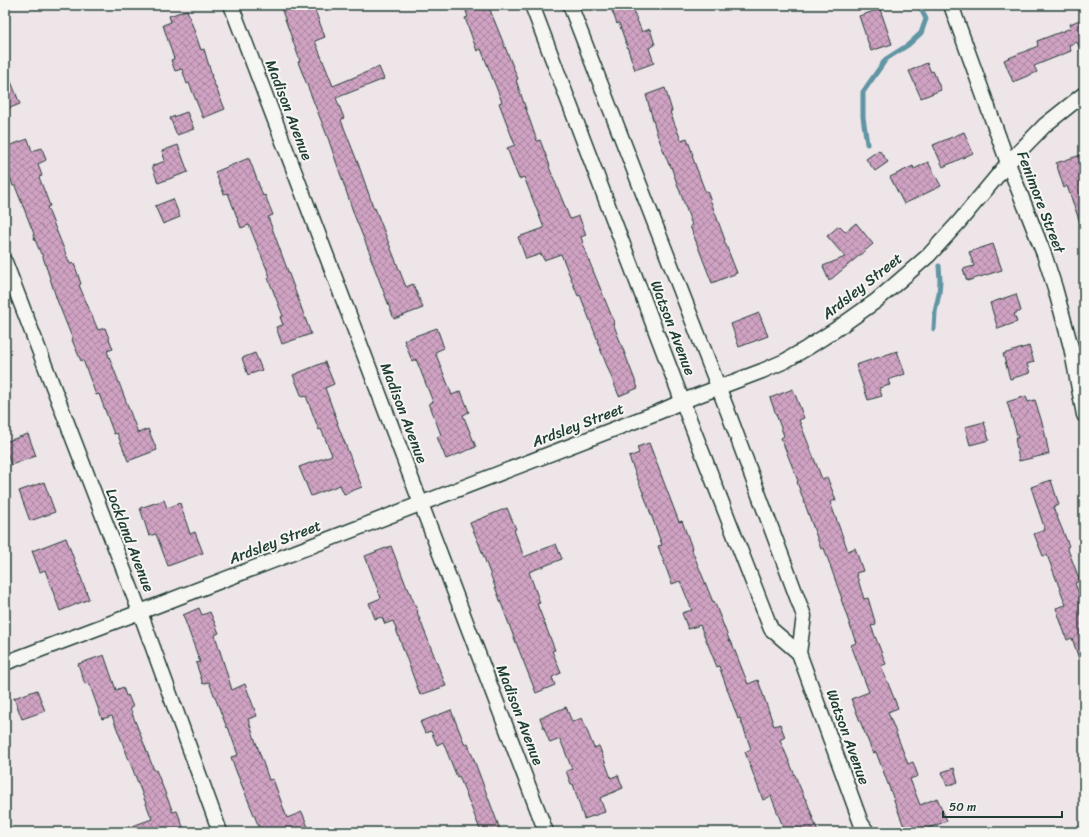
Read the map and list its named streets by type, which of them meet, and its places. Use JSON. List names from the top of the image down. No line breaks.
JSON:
{"streets":{"street":["Madison Avenue","Fenimore Street","Ardsley Street","Watson Avenue","Lockland Avenue"]},"crossings":[["Madison Avenue","Ardsley Street"],["Fenimore Street","Ardsley Street"],["Ardsley Street","Watson Avenue"],["Ardsley Street","Lockland Avenue"]],"scale_bar":"50 m"}
